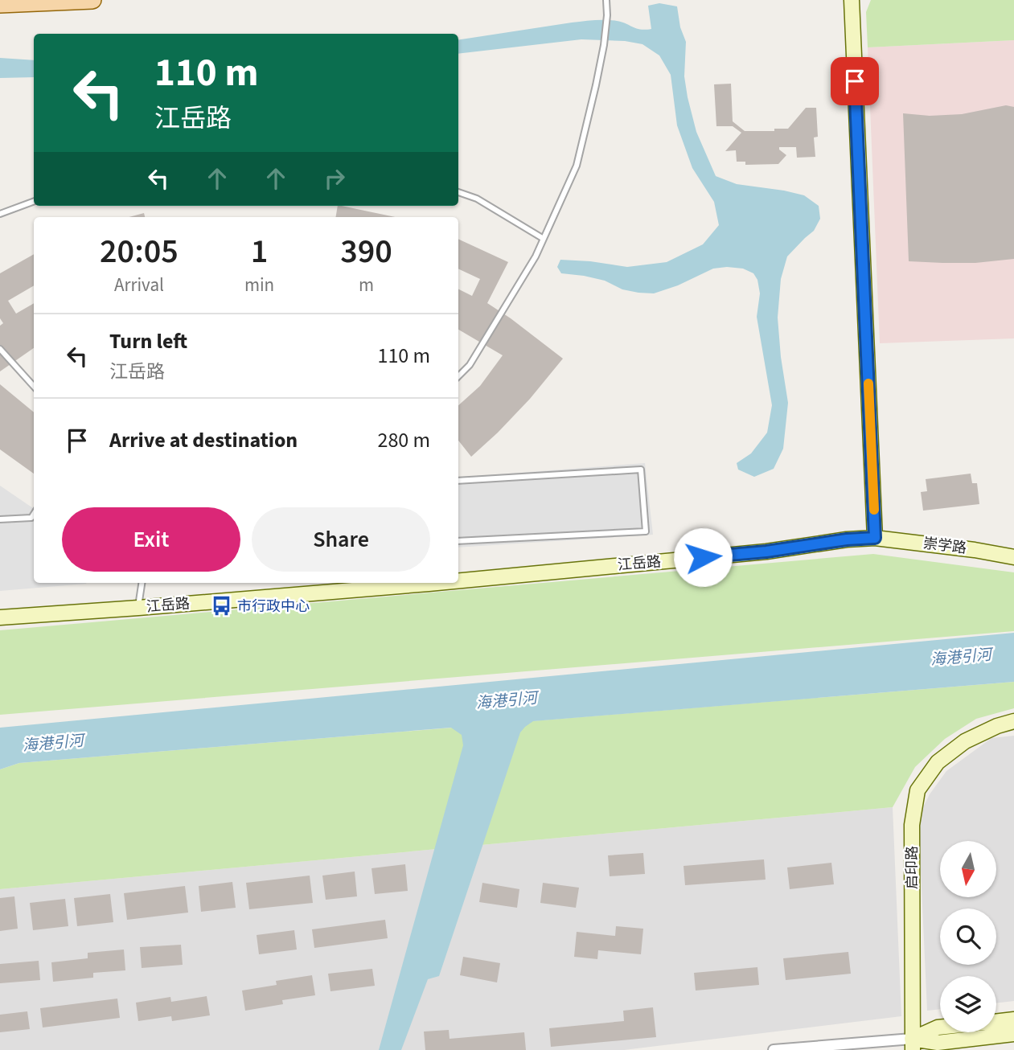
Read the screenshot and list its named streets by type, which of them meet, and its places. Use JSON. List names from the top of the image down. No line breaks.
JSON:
{"streets":{"street":["崇学路","江岳路","启印路"]},"crossings":[["崇学路","江岳路"]],"water":["海港引河"],"places":{"bus stop":["市行政中心"]},"north":"bottom","page":{"turn":["110 m","江岳路"],"eta":["20:05","Arrival","1","min","390","m"],"list":[{"name":"Turn left","note":"江岳路","value":"110 m"},{"name":"Arrive at destination","value":"280 m"}],"buttons":["Exit","Share"]}}
